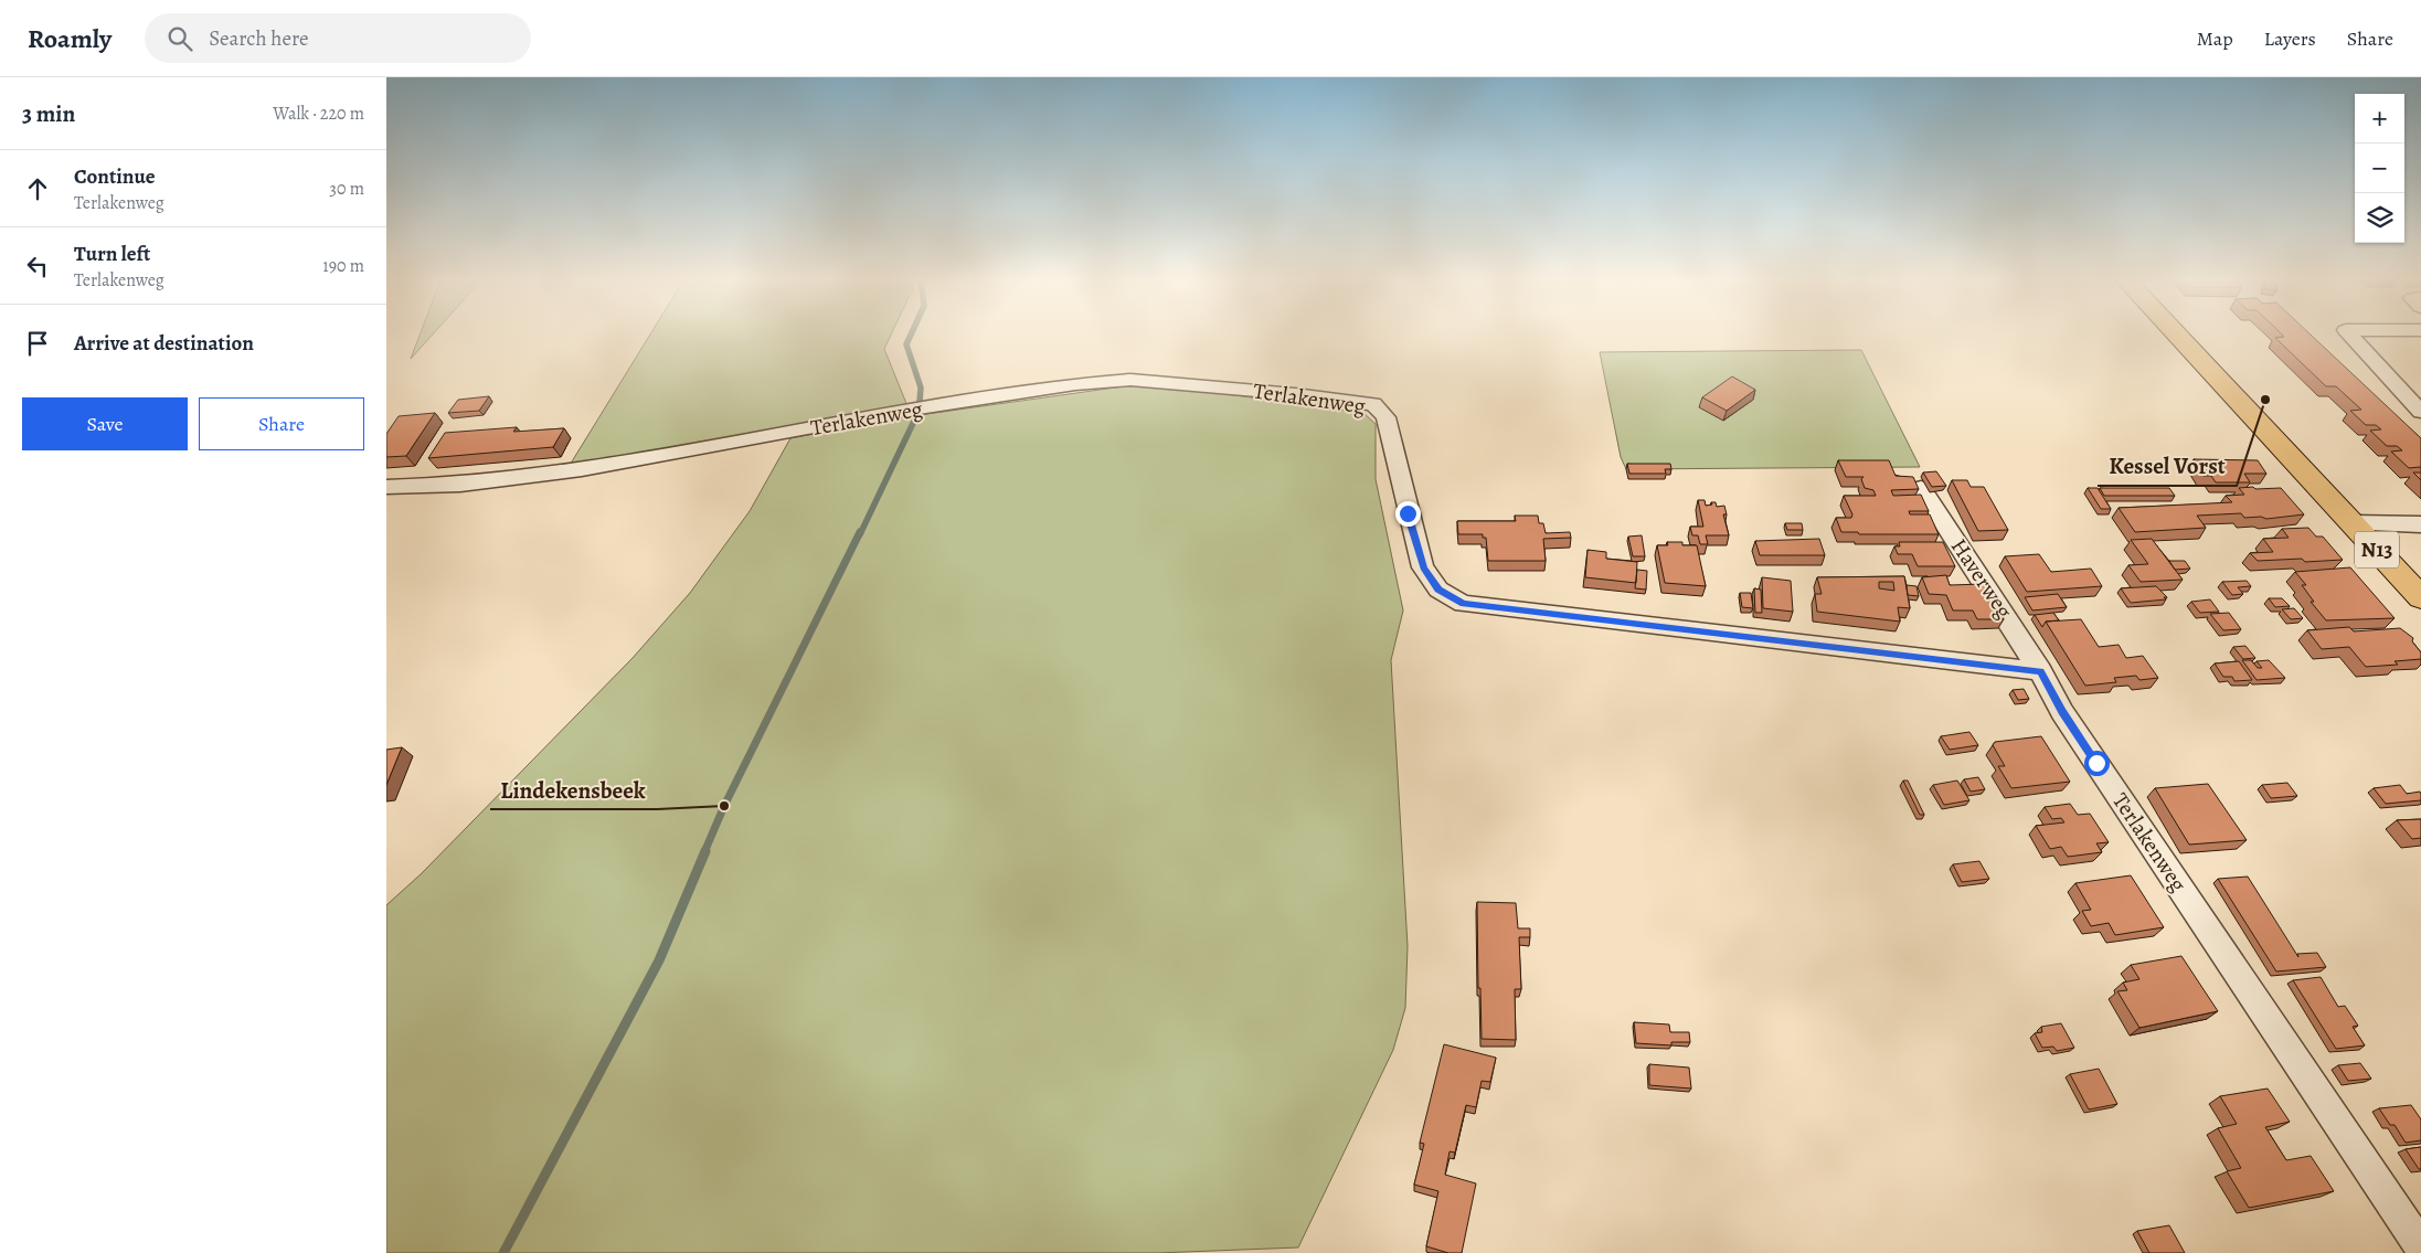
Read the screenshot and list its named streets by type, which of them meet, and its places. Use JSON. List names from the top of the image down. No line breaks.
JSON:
{"streets":{"main road":["N13"],"street":["Terlakenweg","Haverweg"]},"crossings":[["Terlakenweg","Haverweg"]],"places":["Kessel Vorst","Lindekensbeek"],"page":{"header":"Roamly","search":"Search here","nav":["Map","Layers","Share"],"heading":["3 min","Walk · 220 m"],"map_buttons":["+","−"],"list":[["Continue","Terlakenweg","30 m"],["Turn left","Terlakenweg","190 m"],"Arrive at destination"],"buttons":["Save","Share"]}}
